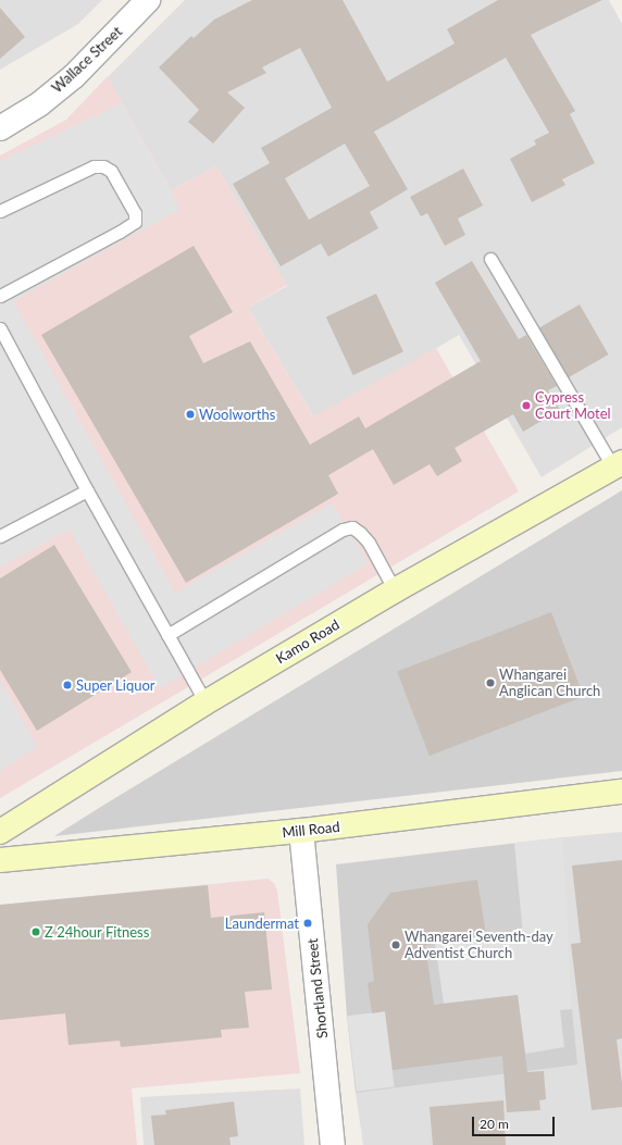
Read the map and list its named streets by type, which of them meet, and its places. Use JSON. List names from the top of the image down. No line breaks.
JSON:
{"streets":{"main road":["Kamo Road","Mill Road"],"street":["Wallace Street","Shortland Street"]},"crossings":[["Mill Road","Shortland Street"]],"places":["Cypress Court Motel","Woolworths","Whangarei Anglican Church","Super Liquor","Laundermat","Z 24hour Fitness","Whangarei Seventh-day Adventist Church"],"scale_bar":"20 m"}
